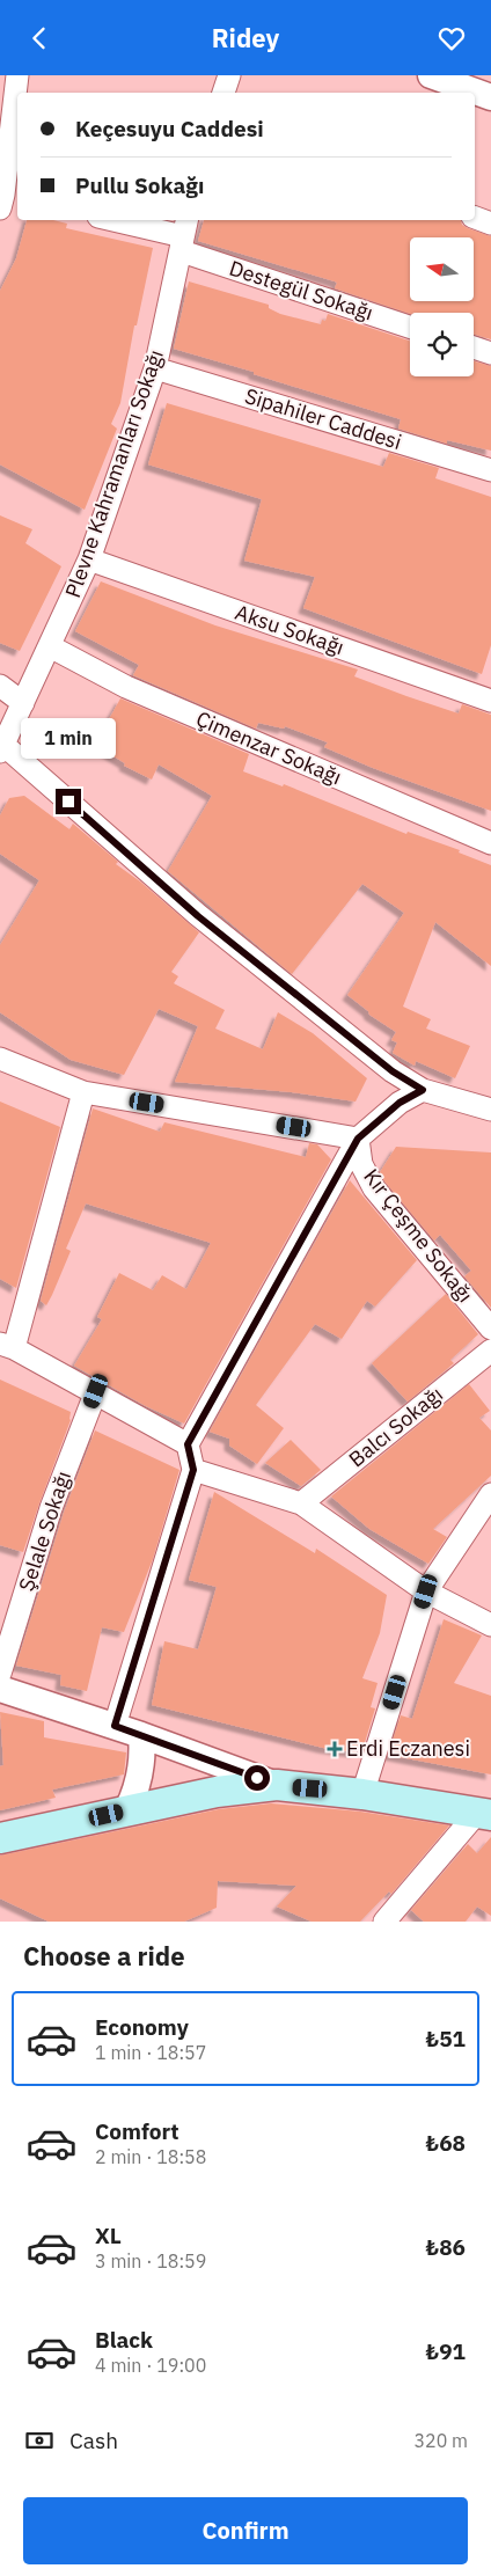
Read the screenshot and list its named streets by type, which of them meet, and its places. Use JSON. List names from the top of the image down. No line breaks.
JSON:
{"streets":{"street":["Destegül Sokağı","Sipahiler Caddesi","Plevne Kahramanları Sokağı","Aksu Sokağı","Çimenzar Sokağı","Kır Çeşme Sokağı","Balcı Sokağı","Şelale Sokağı"]},"crossings":[["Destegül Sokağı","Plevne Kahramanları Sokağı"],["Sipahiler Caddesi","Plevne Kahramanları Sokağı"],["Plevne Kahramanları Sokağı","Aksu Sokağı"],["Plevne Kahramanları Sokağı","Çimenzar Sokağı"]],"places":{"health":["Erdi Eczanesi"]},"north":"left","page":{"header":"Ridey","banner":["Keçesuyu Caddesi","Pullu Sokağı"],"bubble":"1 min","heading":"Choose a ride","list":[{"name":"Economy","note":"1 min · 18:57","value":"₺51"},{"name":"Comfort","note":"2 min · 18:58","value":"₺68"},{"name":"XL","note":"3 min · 18:59","value":"₺86"},{"name":"Black","note":"4 min · 19:00","value":"₺91"}],"pay":["Cash","320 m"],"buttons":"Confirm"}}
